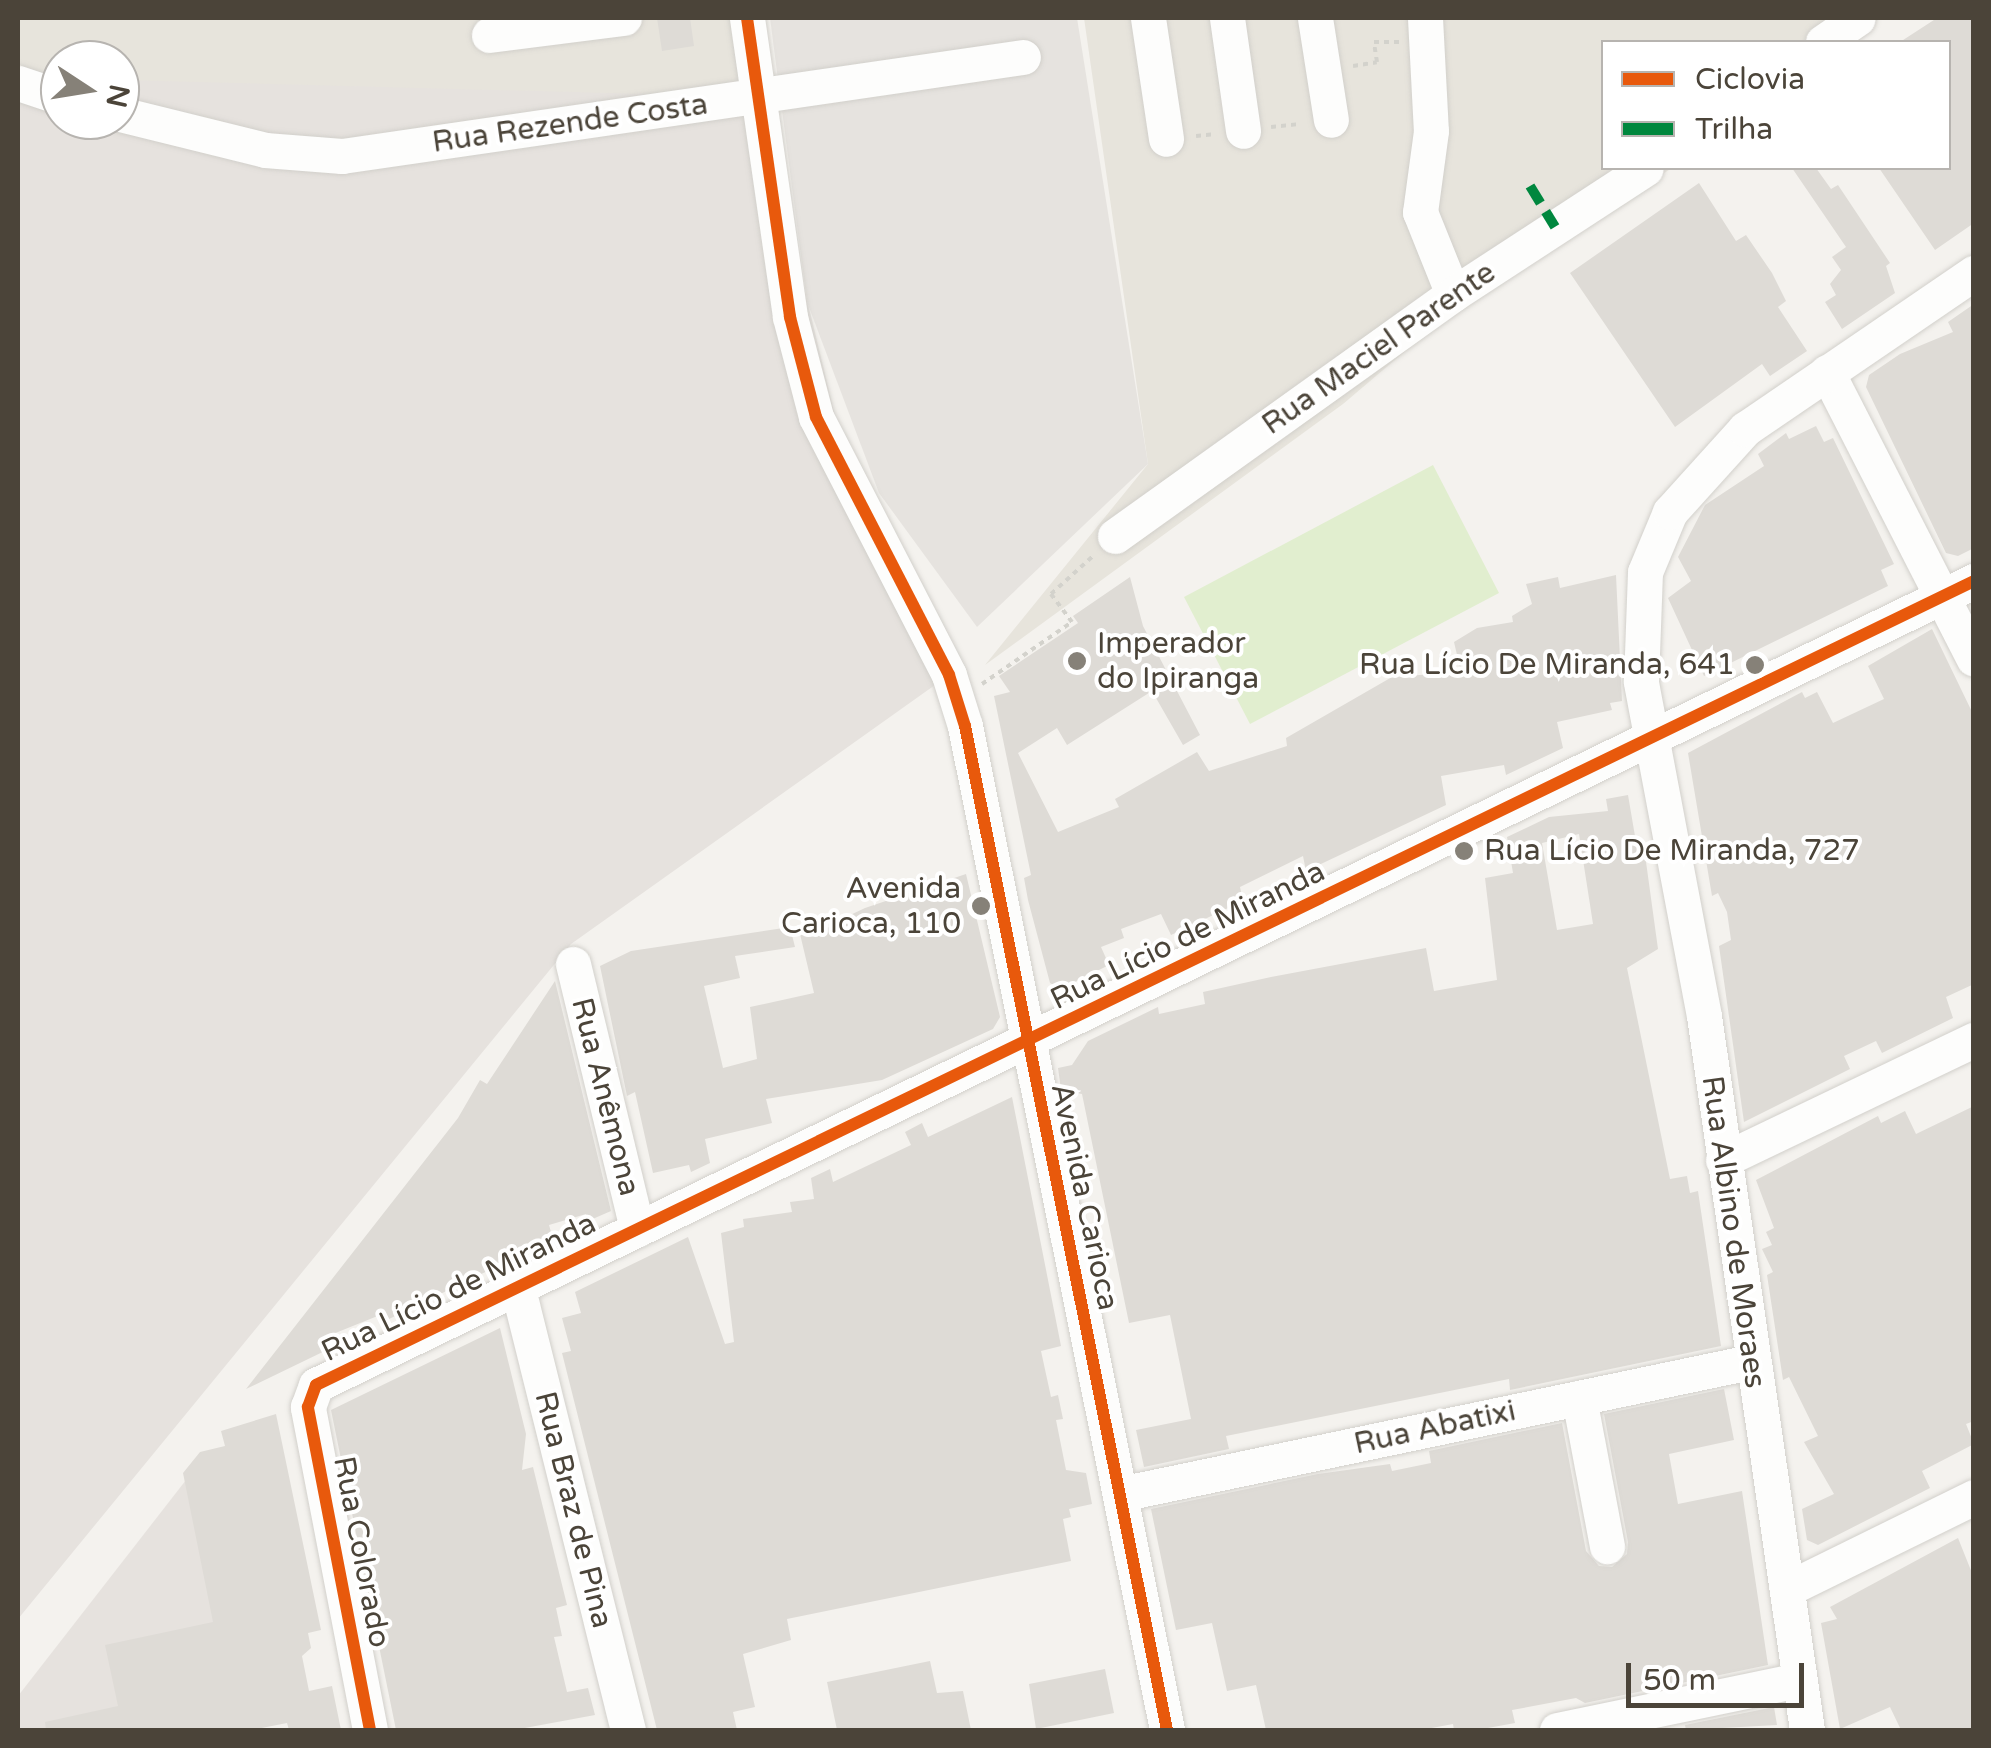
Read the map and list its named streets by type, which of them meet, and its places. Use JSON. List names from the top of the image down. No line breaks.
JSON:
{"streets":{"street":["Rua Rezende Costa","Rua Maciel Parente","Rua Lício de Miranda","Rua Anêmona","Avenida Carioca","Rua Albino de Moraes","Rua Abatixi","Rua Braz de Pina","Rua Colorado"]},"crossings":[["Rua Rezende Costa","Avenida Carioca"],["Rua Lício de Miranda","Rua Anêmona"],["Rua Lício de Miranda","Avenida Carioca"],["Rua Lício de Miranda","Rua Albino de Moraes"],["Rua Lício de Miranda","Rua Braz de Pina"],["Rua Lício de Miranda","Rua Colorado"],["Avenida Carioca","Rua Abatixi"],["Rua Albino de Moraes","Rua Abatixi"]],"places":["Imperador do Ipiranga","Rua Lício De Miranda, 641","Rua Lício De Miranda, 727","Avenida Carioca, 110"],"legend":["Ciclovia","Trilha"],"scale_bar":"50 m","north":"right"}
